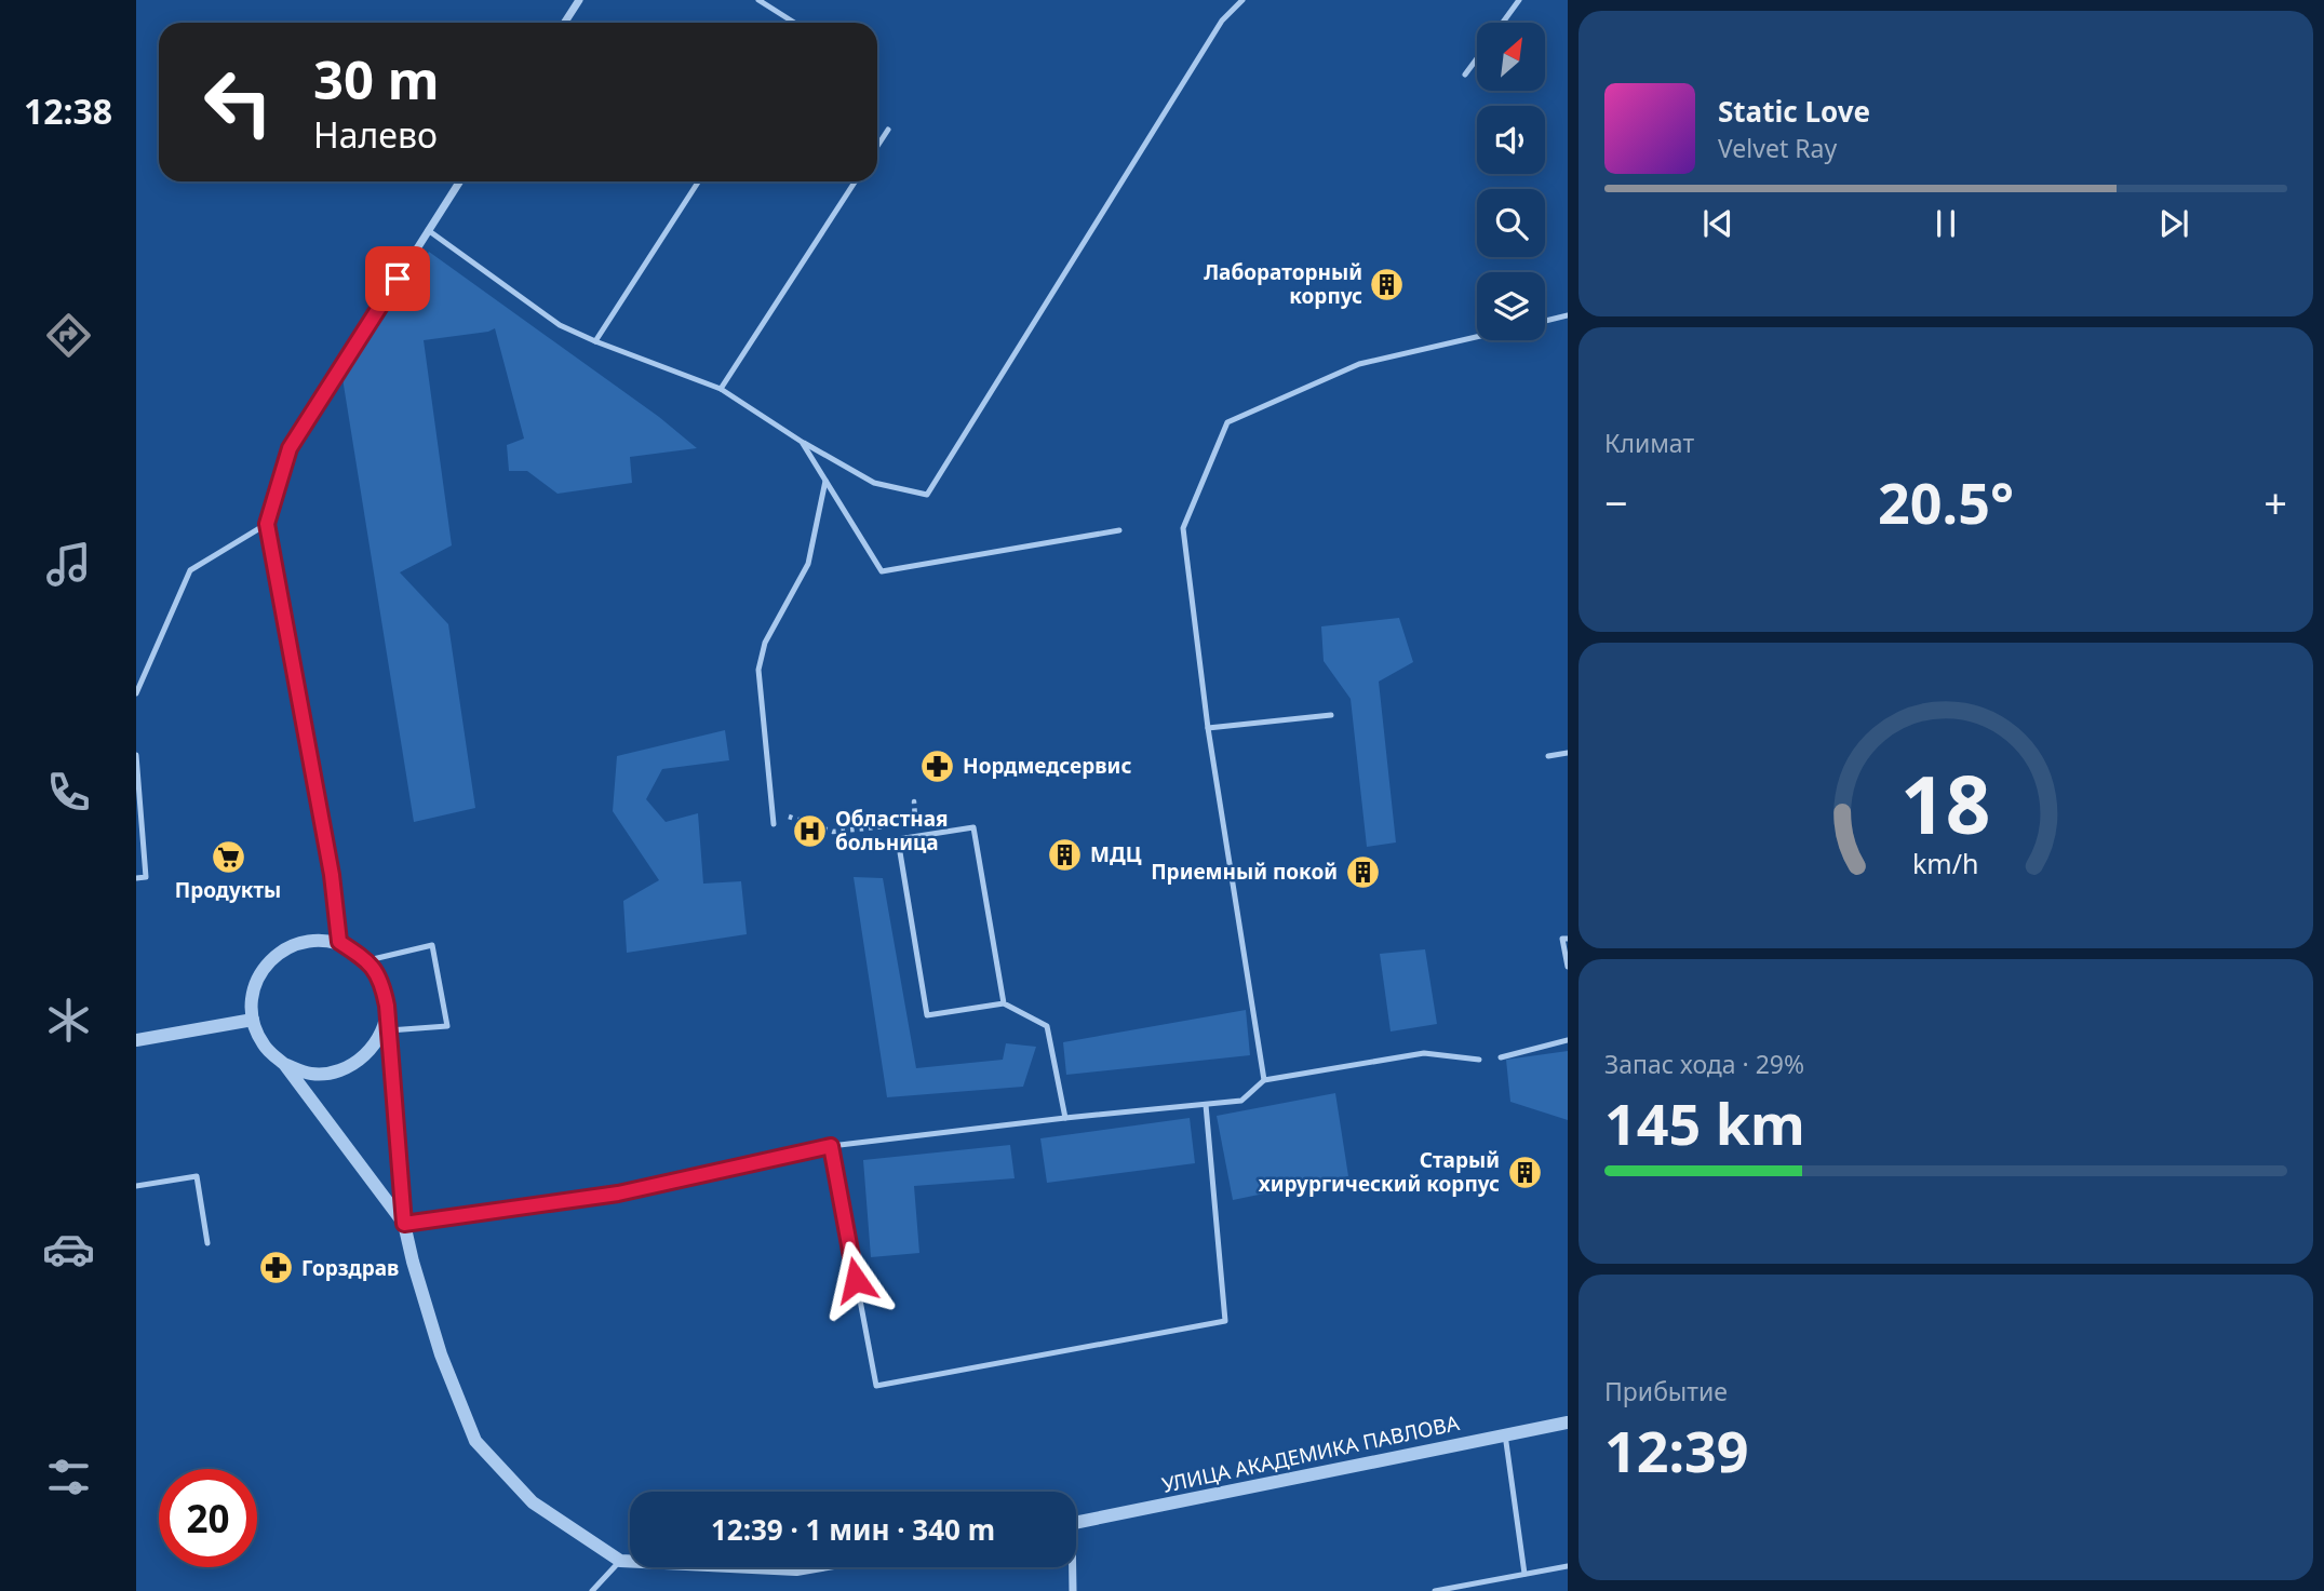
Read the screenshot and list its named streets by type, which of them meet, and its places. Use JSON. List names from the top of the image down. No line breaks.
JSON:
{"streets":{"street":["УЛИЦА АКАДЕМИКА ПАВЛОВА"]},"places":{"building":["Лабораторный корпус","МДЦ","Приемный покой","Старый хирургический корпус"],"pharmacy":["Нордмедсервис","Горздрав"],"hospital":["Областная больница"],"supermarket":["Продукты"]},"north":"top right","page":{"tabs":"12:38","turn":["30 m","Налево"],"song":["Static Love","Velvet Ray"],"tile":["Климат",["Запас хода · 29%","145 km"],["Прибытие","12:39"]],"heat":["−","20.5°","+"],"limit":"20","trip":"12:39 · 1 мин · 340 m","gauge":["18","km/h"]}}
